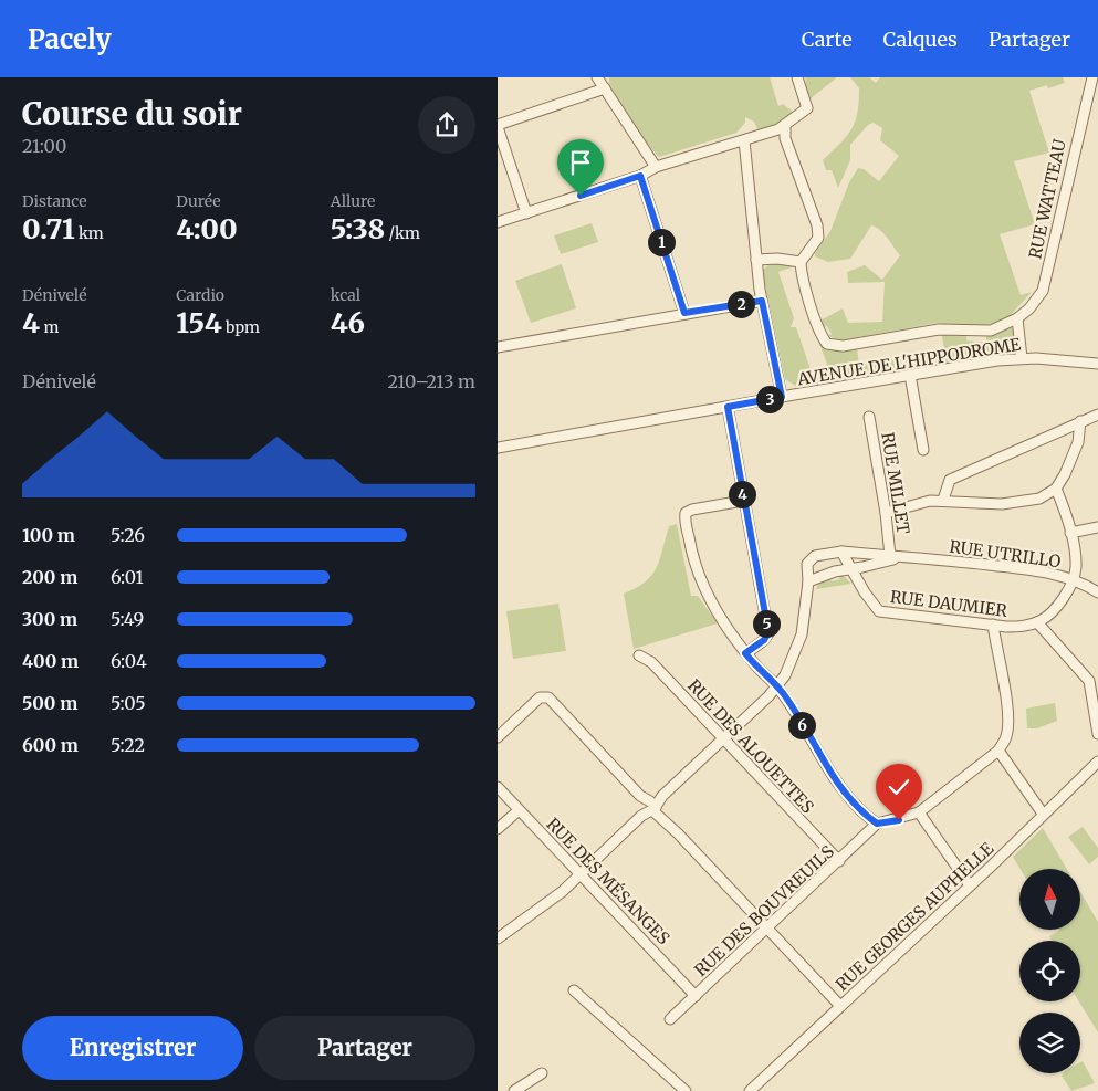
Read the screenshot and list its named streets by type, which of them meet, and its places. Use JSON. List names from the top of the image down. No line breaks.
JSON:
{"streets":{"street":["RUE WATTEAU","AVENUE DE L'HIPPODROME","RUE MILLET","RUE UTRILLO","RUE DAUMIER","RUE DES ALOUETTES","RUE DES MÉSANGES","RUE DES BOUVREUILS","RUE GEORGES AUPHELLE"]},"crossings":[["RUE MILLET","RUE UTRILLO"],["RUE UTRILLO","RUE DAUMIER"],["RUE DES ALOUETTES","RUE DES BOUVREUILS"],["RUE DES MÉSANGES","RUE DES BOUVREUILS"]],"north":"top","page":{"header":"Pacely","nav":["Carte","Calques","Partager"],"heading":["Course du soir","21:00"],"stats":[["Distance","0.71 km"],["Durée","4:00"],["Allure","5:38 /km"],["Dénivelé","4 m"],["Cardio","154 bpm"],["kcal","46"]],"pins":["1","2","3","4","5","6"],"chart":["Dénivelé","210–213 m"],"list":[{"name":"100 m","note":"5:26"},{"name":"200 m","note":"6:01"},{"name":"300 m","note":"5:49"},{"name":"400 m","note":"6:04"},{"name":"500 m","note":"5:05"},{"name":"600 m","note":"5:22"}],"buttons":["Enregistrer","Partager"]}}
